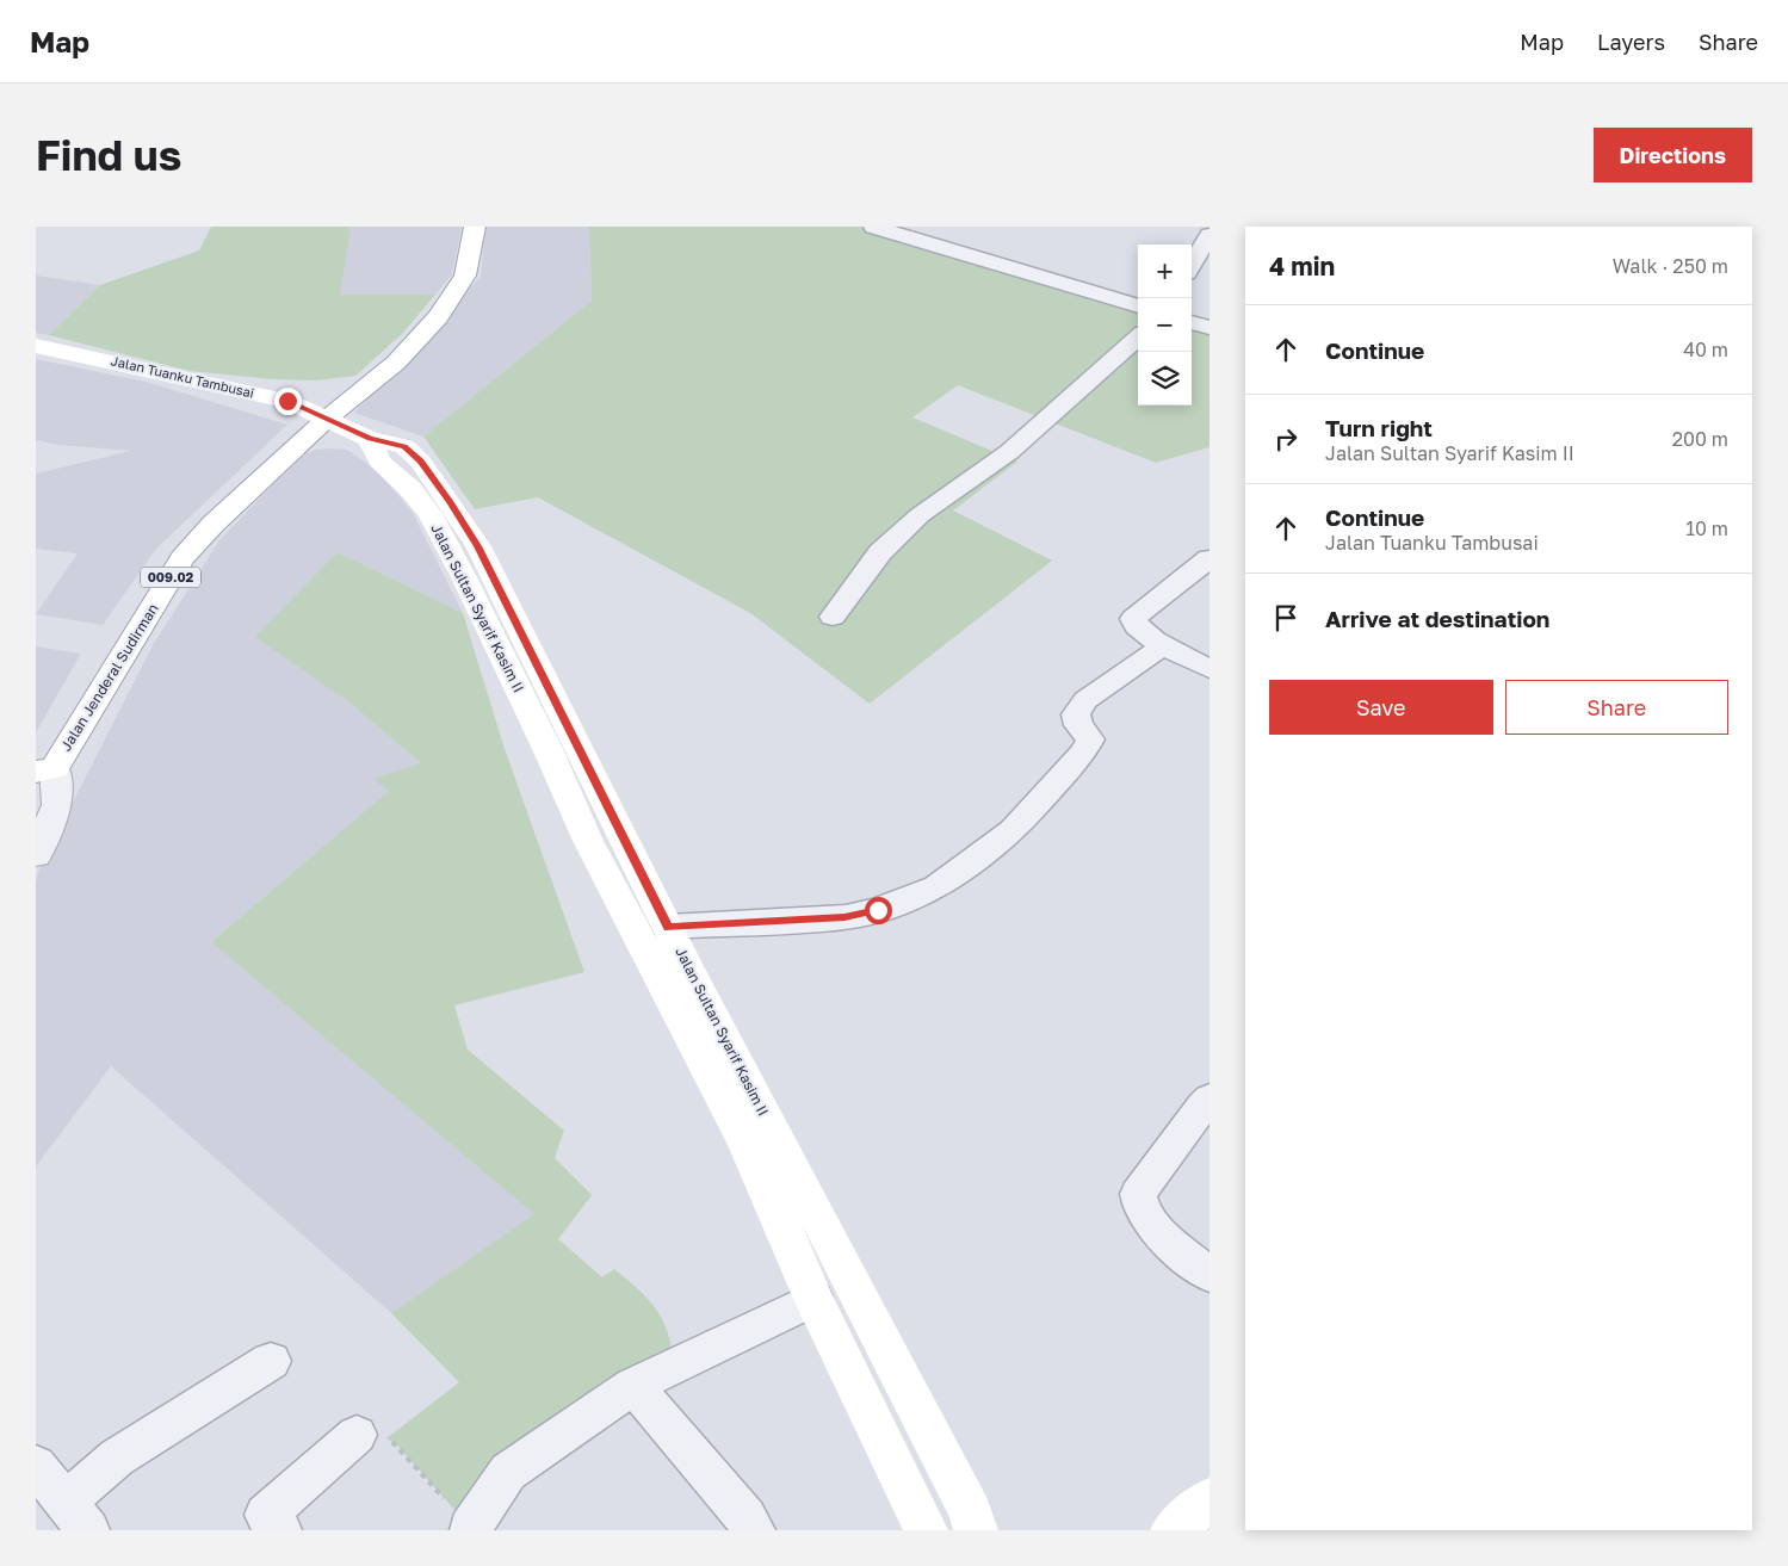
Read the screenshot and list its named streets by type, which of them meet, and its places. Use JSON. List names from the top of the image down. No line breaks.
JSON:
{"streets":{"main road":["Jalan Tuanku Tambusai","009.02","Jalan Sultan Syarif Kasim II","Jalan Jenderal Sudirman"]},"crossings":[["Jalan Tuanku Tambusai","Jalan Sultan Syarif Kasim II"],["Jalan Tuanku Tambusai","Jalan Jenderal Sudirman"],["Jalan Sultan Syarif Kasim II","Jalan Jenderal Sudirman"]],"page":{"header":"Map","nav":["Map","Layers","Share"],"buttons":["Directions",["Save","Share"]],"title":"Find us","heading":["4 min","Walk · 250 m"],"map_buttons":["+","−"],"list":[["Continue","40 m"],["Turn right","Jalan Sultan Syarif Kasim II","200 m"],["Continue","Jalan Tuanku Tambusai","10 m"],"Arrive at destination"]}}
